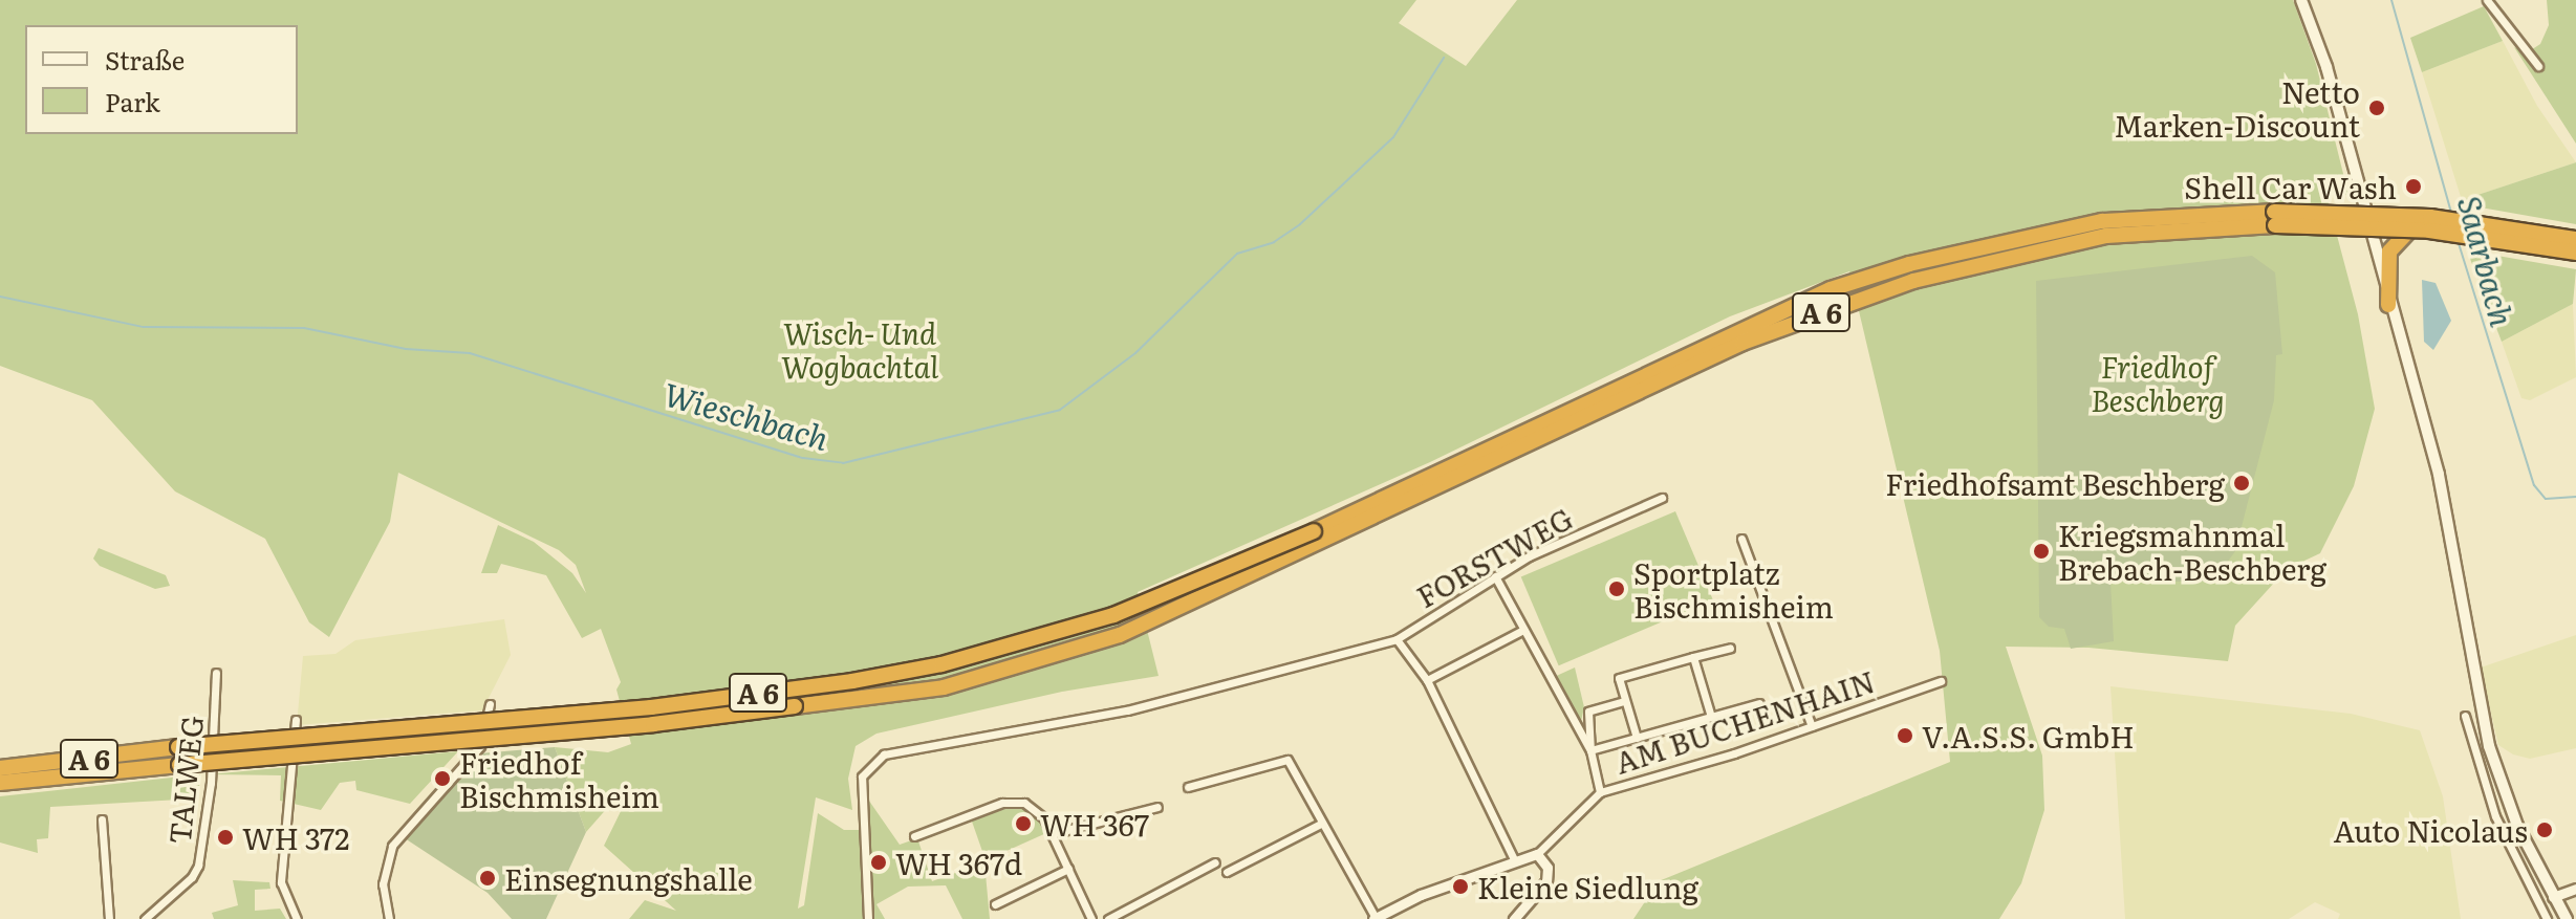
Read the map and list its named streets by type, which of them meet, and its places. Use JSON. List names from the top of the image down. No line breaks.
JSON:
{"streets":{"highway":["A 6"],"street":["FORSTWEG","AM BUCHENHAIN","TALWEG"]},"water":["Saarbach","Wieschbach"],"parks":["Wisch- Und Wogbachtal","Friedhof Beschberg"],"places":["Netto Marken-Discount","Shell Car Wash","Friedhofsamt Beschberg","Kriegsmahnmal Brebach-Beschberg","Sportplatz Bischmisheim","V.A.S.S. GmbH","Friedhof Bischmisheim","WH 367","Auto Nicolaus","WH 372","WH 367d","Einsegnungshalle","Kleine Siedlung"],"legend":["Straße","Park"]}
